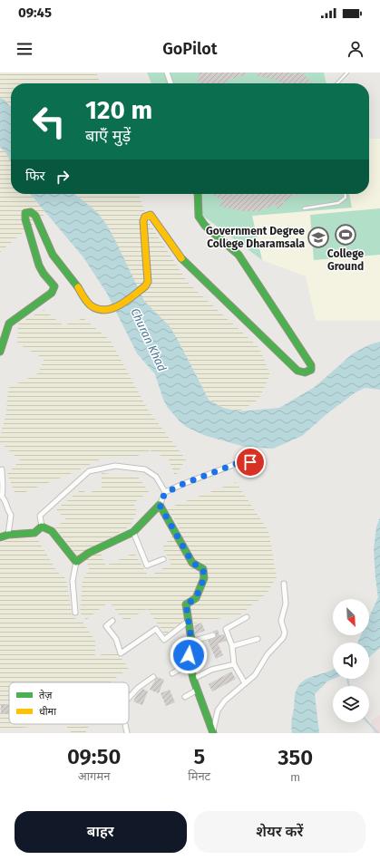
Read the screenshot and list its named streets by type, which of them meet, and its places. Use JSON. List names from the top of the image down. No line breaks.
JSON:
{"water":["Churan Khad"],"places":{"sports":["College Ground"],"school or university":["Government Degree College Dharamsala"]},"legend":["तेज़","धीमा"],"north":"bottom right","page":{"status":"09:45","header":"GoPilot","turn":["120 m","बाएँ मुड़ें"],"then":"फिर","eta":["09:50","आगमन","5","मिनट","350","m"],"buttons":["बाहर","शेयर करें"]}}
